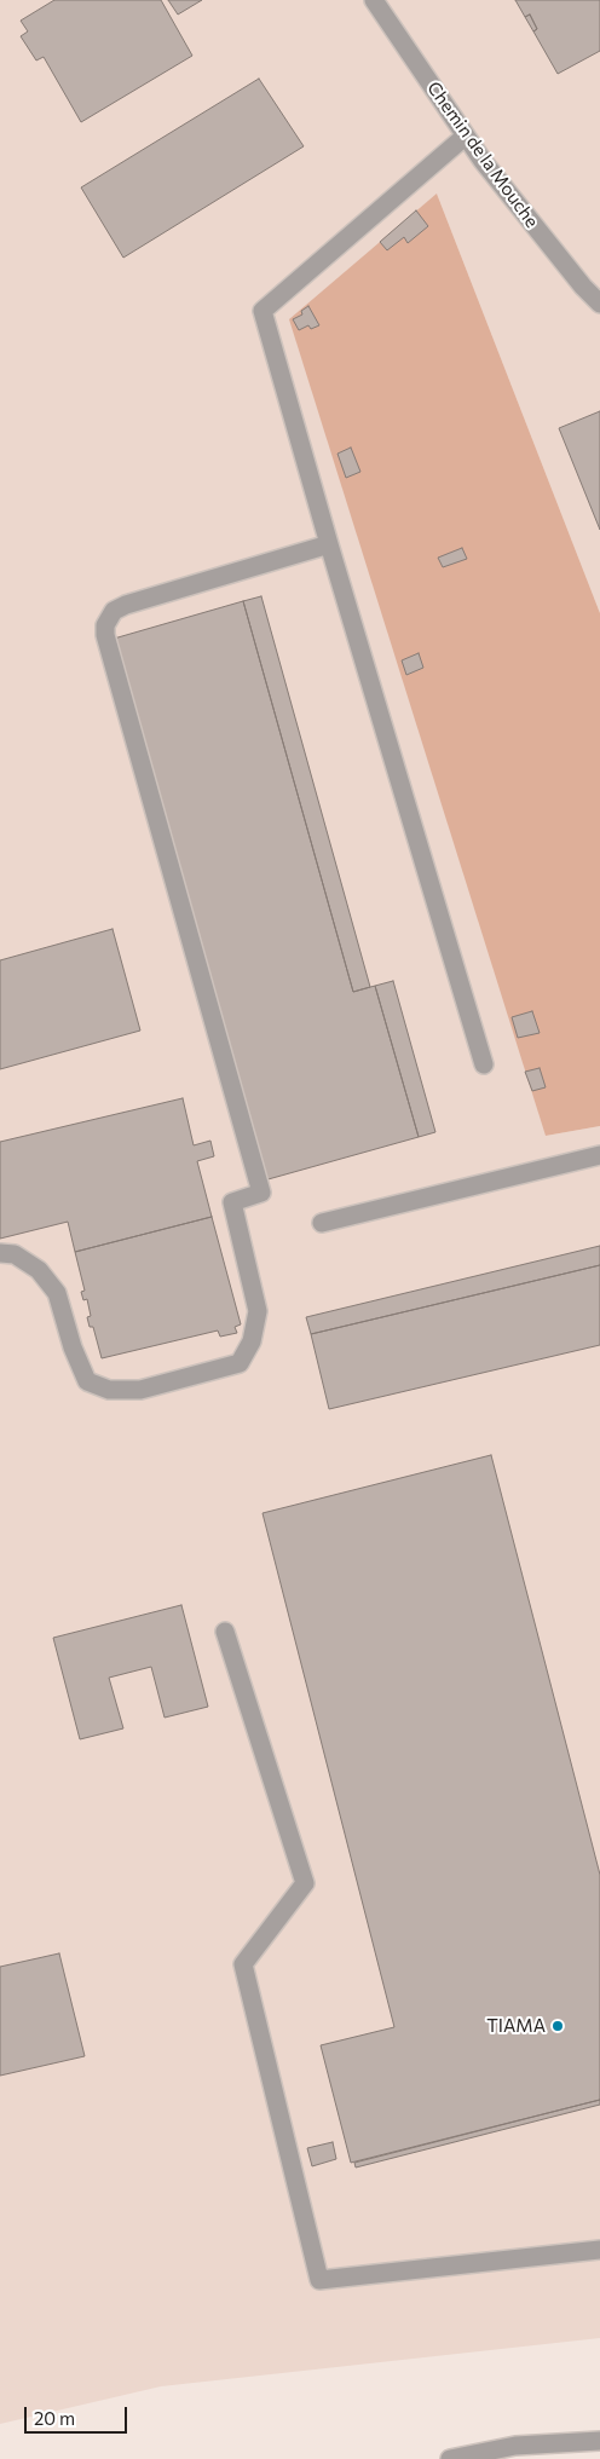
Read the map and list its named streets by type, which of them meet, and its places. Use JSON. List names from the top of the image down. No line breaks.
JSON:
{"streets":{"street":["Chemin de la Mouche"]},"places":["TIAMA"],"scale_bar":"20 m"}
